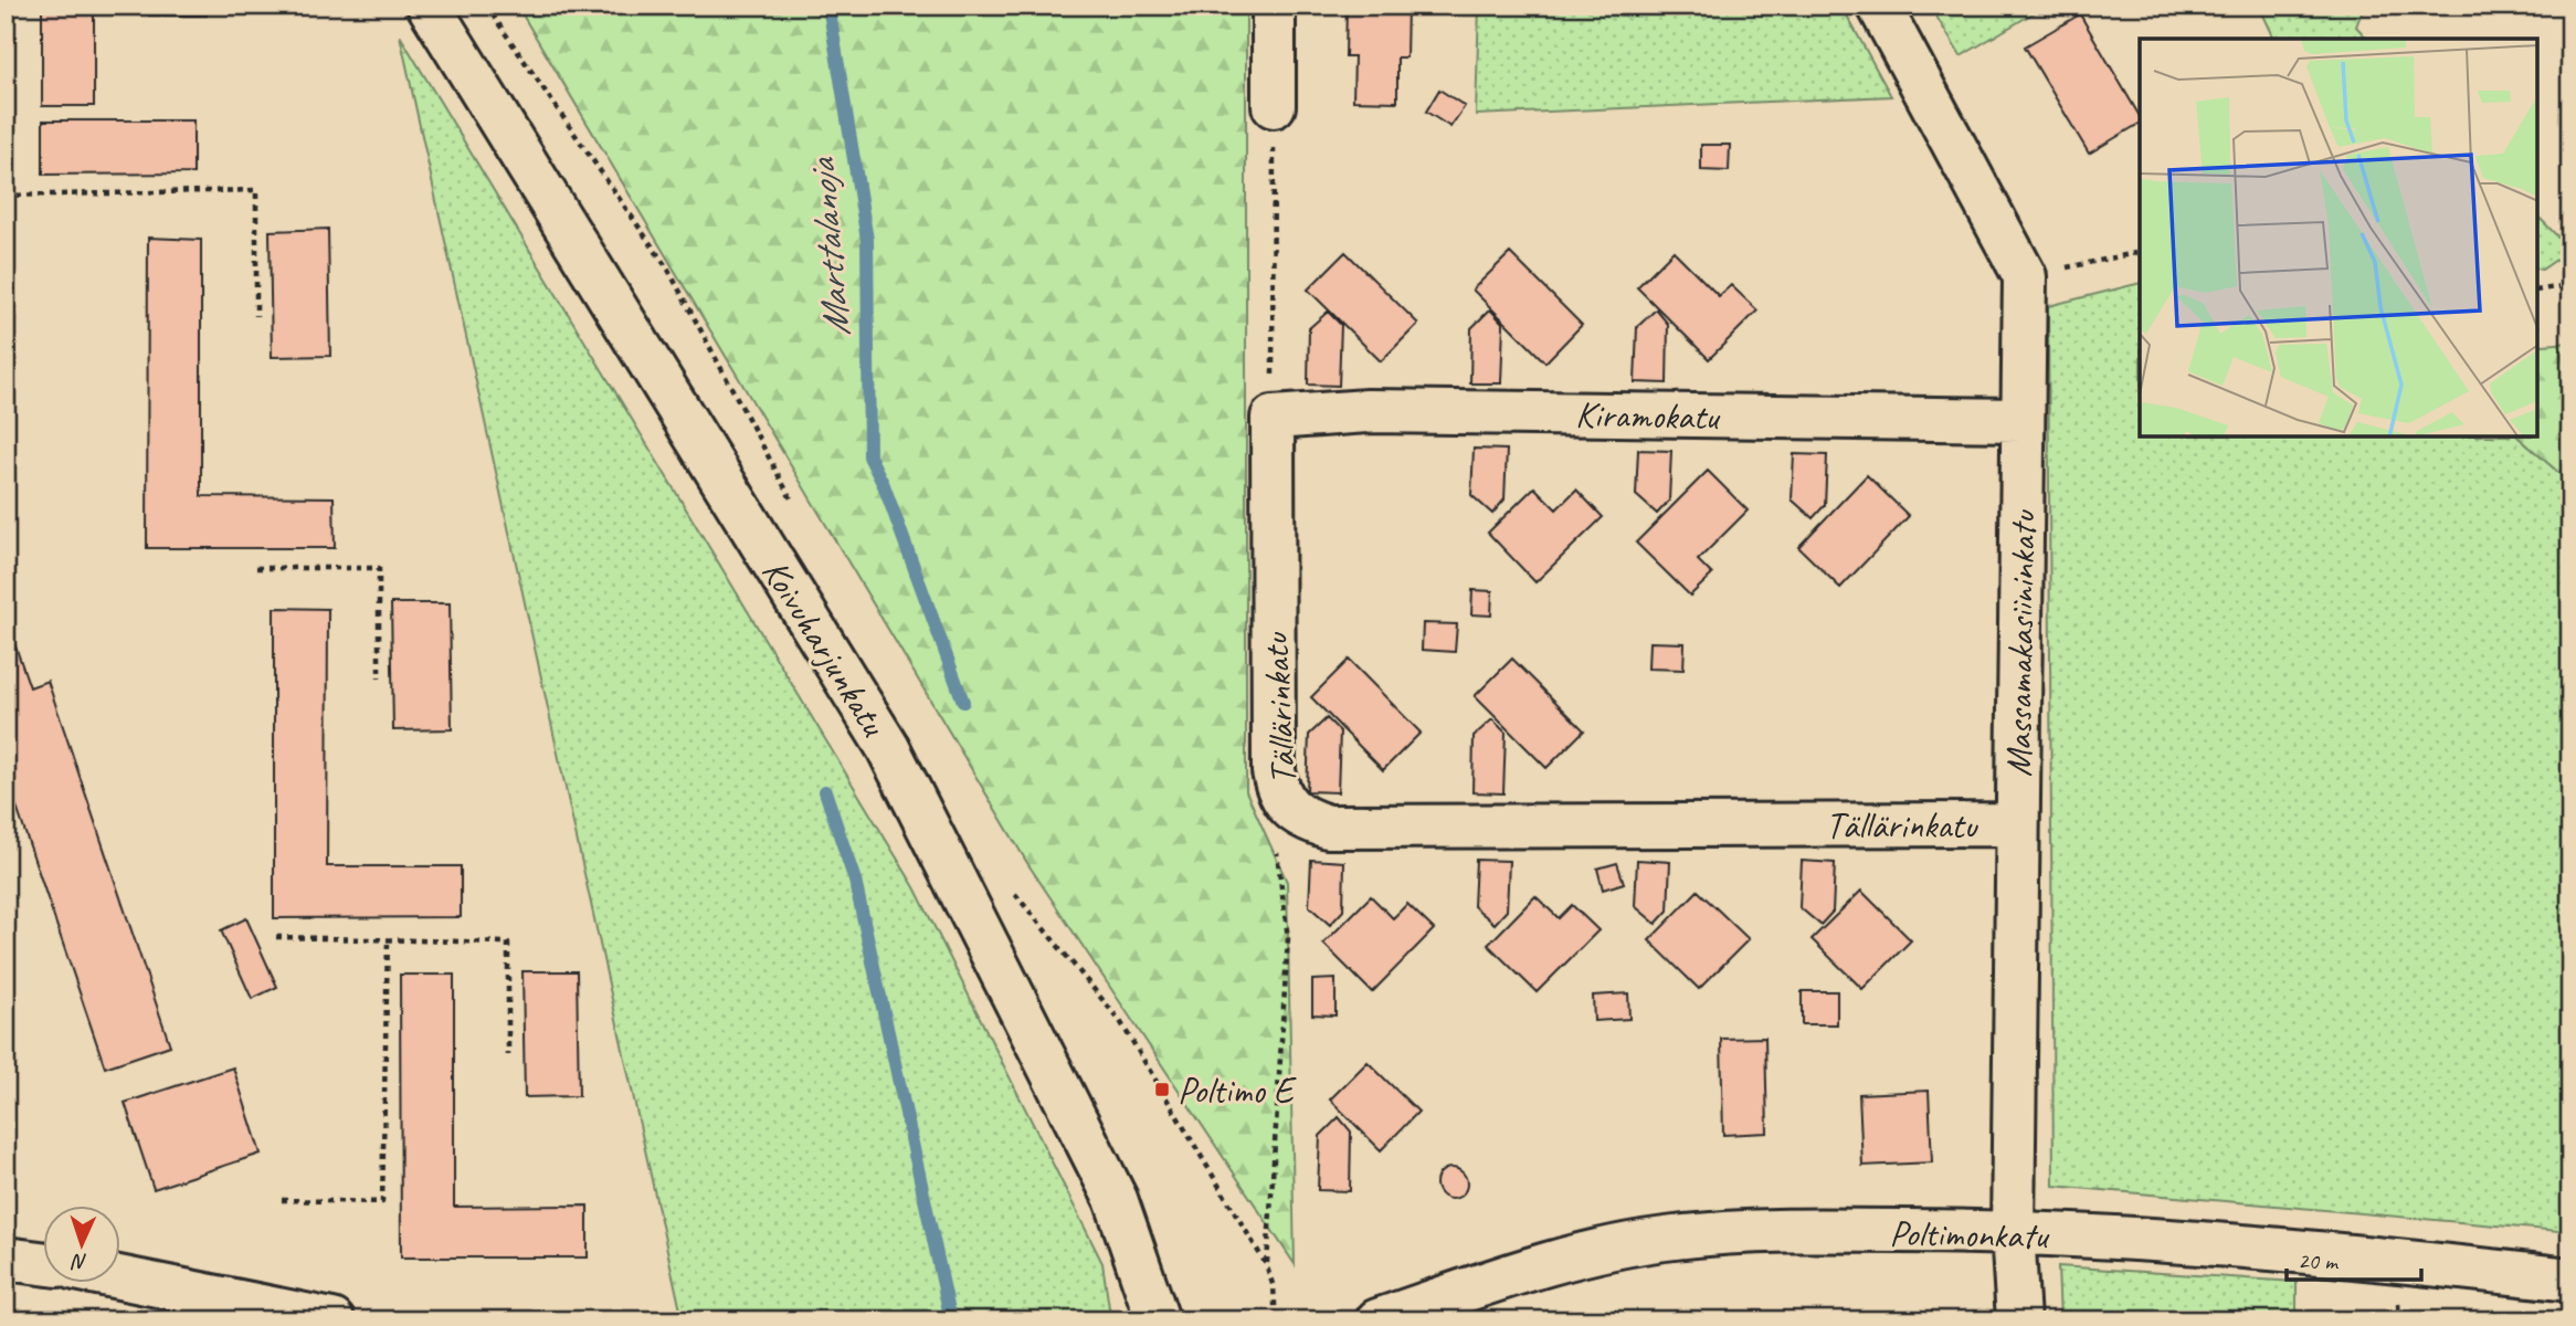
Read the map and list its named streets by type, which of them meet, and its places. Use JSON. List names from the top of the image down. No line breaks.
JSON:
{"streets":{"street":["Kiramokatu","Massamakasiininkatu","Koivuharjunkatu","Tällärinkatu","Poltimonkatu"]},"crossings":[["Kiramokatu","Massamakasiininkatu"],["Kiramokatu","Tällärinkatu"],["Massamakasiininkatu","Tällärinkatu"],["Massamakasiininkatu","Poltimonkatu"]],"water":["Marttalanoja"],"places":{"transit":["Poltimo E"]},"scale_bar":"20 m","north":"bottom"}
